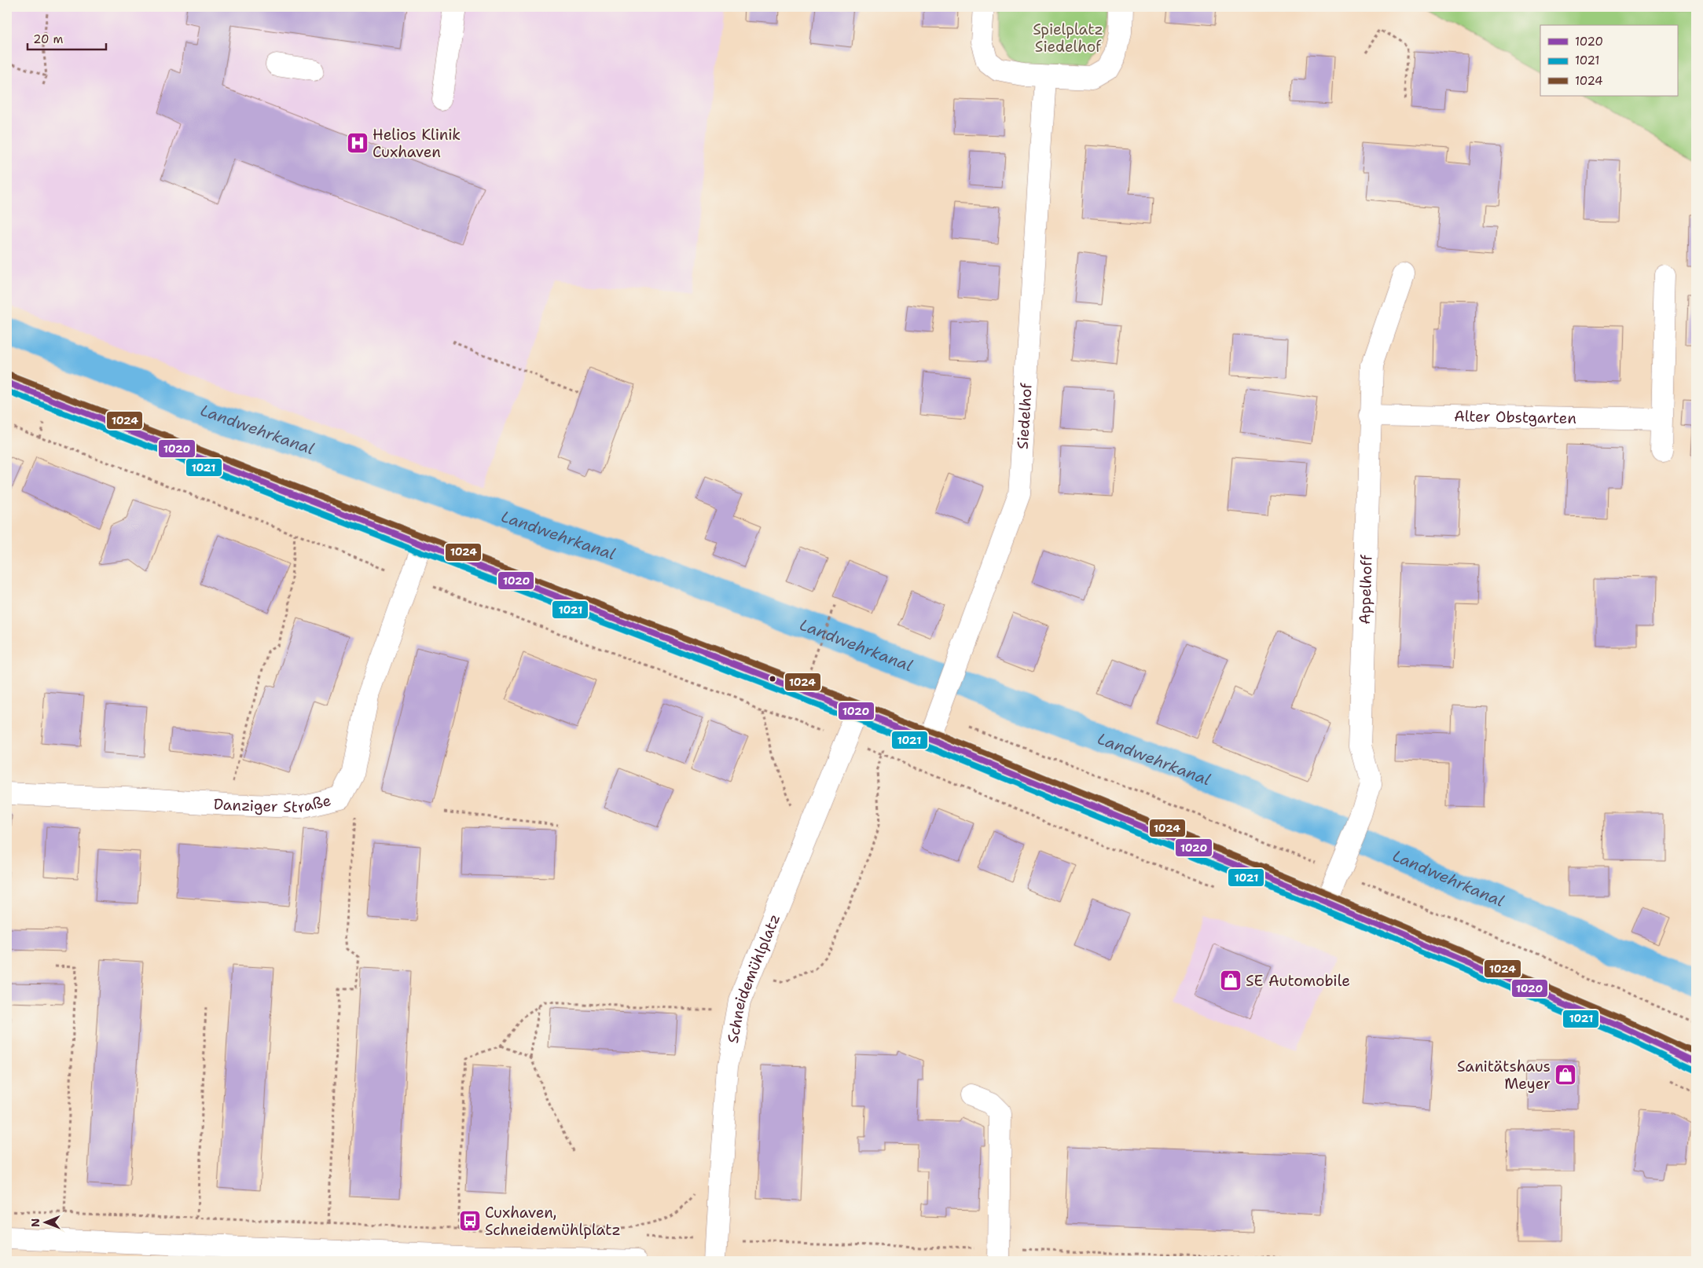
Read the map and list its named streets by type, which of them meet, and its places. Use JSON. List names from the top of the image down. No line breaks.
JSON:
{"streets":{"street":["Siedelhof","Alter Obstgarten","Appelhoff","Danziger Straße","Schneidemühlplatz"]},"crossings":[["Alter Obstgarten","Appelhoff"]],"water":["Landwehrkanal"],"parks":["Spielplatz Siedelhof"],"places":{"hospital":["Helios Klinik Cuxhaven"],"shop":["SE Automobile","Sanitätshaus Meyer"],"bus stop":["Cuxhaven, Schneidemühlplatz"]},"lines":["transit line 1024","transit line 1020","transit line 1021"],"legend":["1020","1021","1024"],"scale_bar":"20 m","north":"left"}
